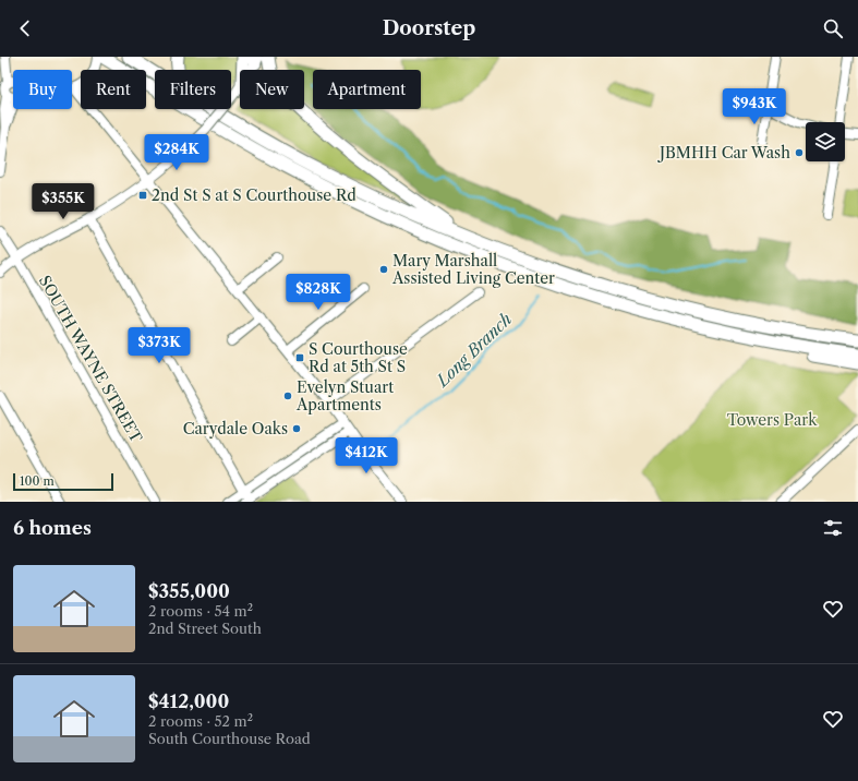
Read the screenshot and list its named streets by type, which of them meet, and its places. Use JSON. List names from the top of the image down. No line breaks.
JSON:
{"streets":{"street":["SOUTH WAYNE STREET"]},"water":["Long Branch"],"parks":["Towers Park"],"places":{"other":["JBMHH Car Wash","Mary Marshall Assisted Living Center","Evelyn Stuart Apartments","Carydale Oaks"],"transit":["2nd St S at S Courthouse Rd","S Courthouse Rd at 5th St S"]},"scale_bar":"100 m","page":{"header":"Doorstep","chip":["Buy","Rent","Filters","New","Apartment"],"price":["$943K","$284K","$355K","$828K","$373K","$412K"],"scale":"100 m","heading":"6 homes","list":[{"name":"$355,000","note":"2 rooms · 54 m² · 2nd Street South"},{"name":"$412,000","note":"2 rooms · 52 m² · South Courthouse Road"}]}}
